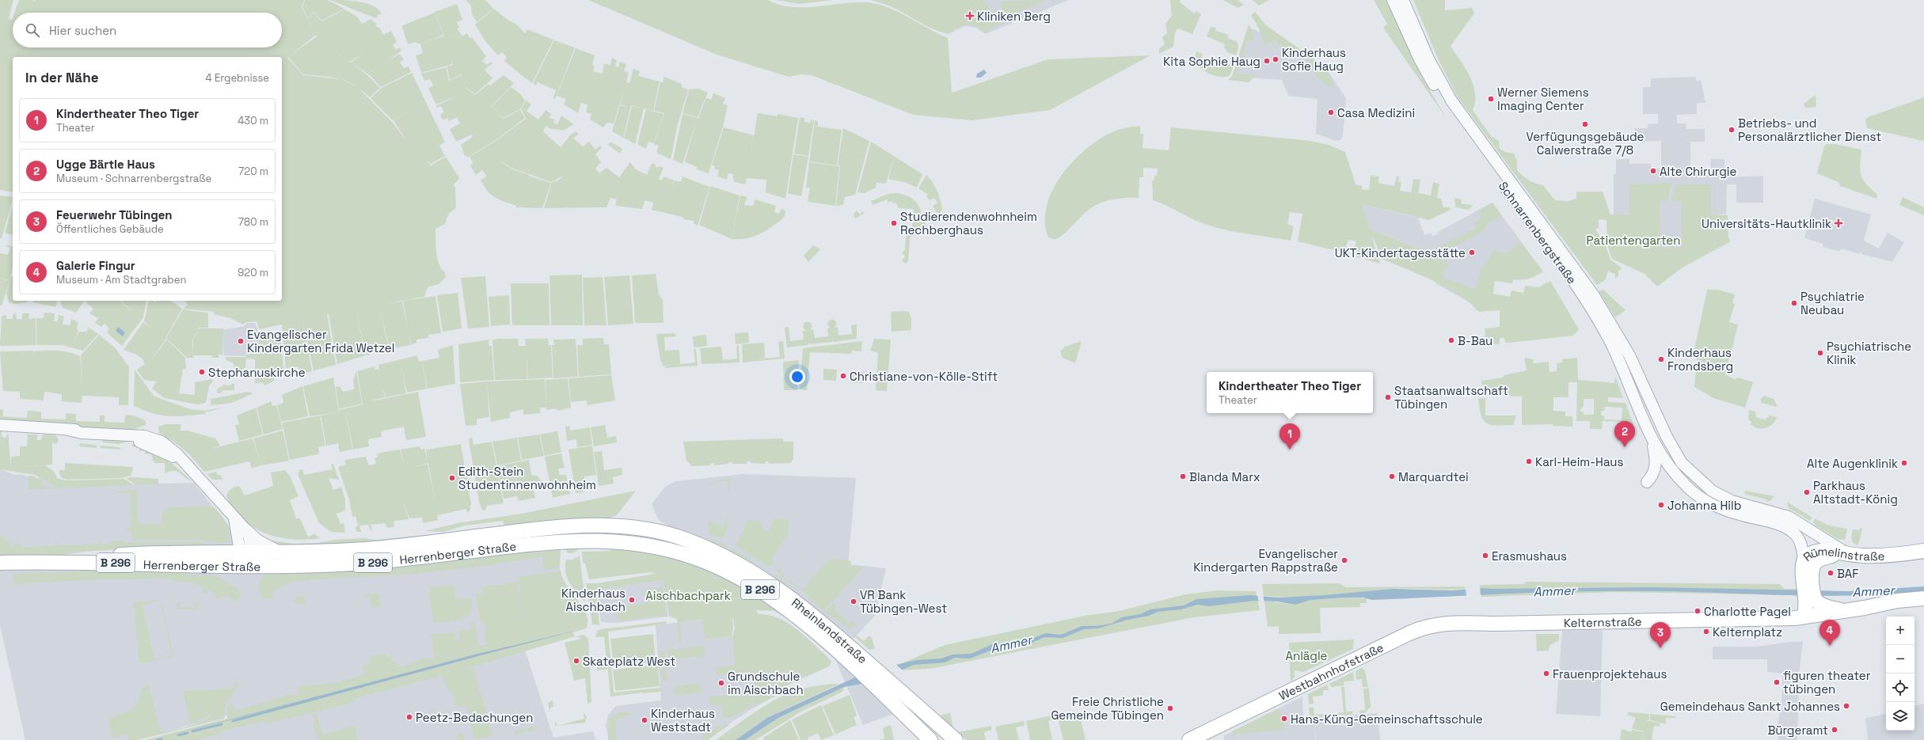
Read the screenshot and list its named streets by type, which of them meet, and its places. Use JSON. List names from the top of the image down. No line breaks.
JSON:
{"streets":{"main road":["Herrenberger Straße","Rümelinstraße","B 296","Kelternstraße","Rheinlandstraße","Westbahnhofstraße"],"street":["Schnarrenbergstraße"]},"crossings":[["Herrenberger Straße","Rheinlandstraße"],["Rümelinstraße","Kelternstraße"],["Kelternstraße","Westbahnhofstraße"]],"water":["Ammer"],"parks":["Patientengarten","Aischbachpark","Anlägle"],"places":{"health":["Kliniken Berg","Universitäts-Hautklinik"],"other":["Kinderhaus Sofie Haug","Kita Sophie Haug","Werner Siemens Imaging Center","Casa Medizini","Verfügungsgebäude Calwerstraße 7/8","Betriebs- und Personalärztlicher Dienst","Alte Chirurgie","Studierendenwohnheim Rechberghaus","UKT-Kindertagesstätte","Psychiatrie Neubau","B-Bau","Evangelischer Kindergarten Frida Wetzel","Psychiatrische Klinik","Kinderhaus Frondsberg","Stephanuskirche","Christiane-von-Kölle-Stift","Staatsanwaltschaft Tübingen","Karl-Heim-Haus","Alte Augenklinik","Blanda Marx","Marquardtei","Edith-Stein Studentinnenwohnheim","Parkhaus Altstadt-König","Johanna Hilb","Erasmushaus","Evangelischer Kindergarten Rappstraße","BAF","Kinderhaus Aischbach","VR Bank Tübingen-West","Charlotte Pagel","Kelternplatz","Skateplatz West","Frauenprojektehaus","figuren theater tübingen","Grundschule im Aischbach","Gemeindehaus Sankt Johannes","Freie Christliche Gemeinde Tübingen","Peetz-Bedachungen","Hans-Küng-Gemeinschaftsschule","Kinderhaus Weststadt","Bürgeramt"]},"page":{"search":"Hier suchen","heading":["In der Nähe","4 Ergebnisse"],"list":[{"mark":"1","name":"Kindertheater Theo Tiger","note":"Theater","value":"430 m"},{"mark":"2","name":"Ugge Bärtle Haus","note":"Museum · Schnarrenbergstraße","value":"720 m"},{"mark":"3","name":"Feuerwehr Tübingen","note":"Öffentliches Gebäude","value":"780 m"},{"mark":"4","name":"Galerie Fingur","note":"Museum · Am Stadtgraben","value":"920 m"}],"popup":["Kindertheater Theo Tiger","Theater"],"pins":["2","1","4","3"],"map_buttons":["+","−"]}}
